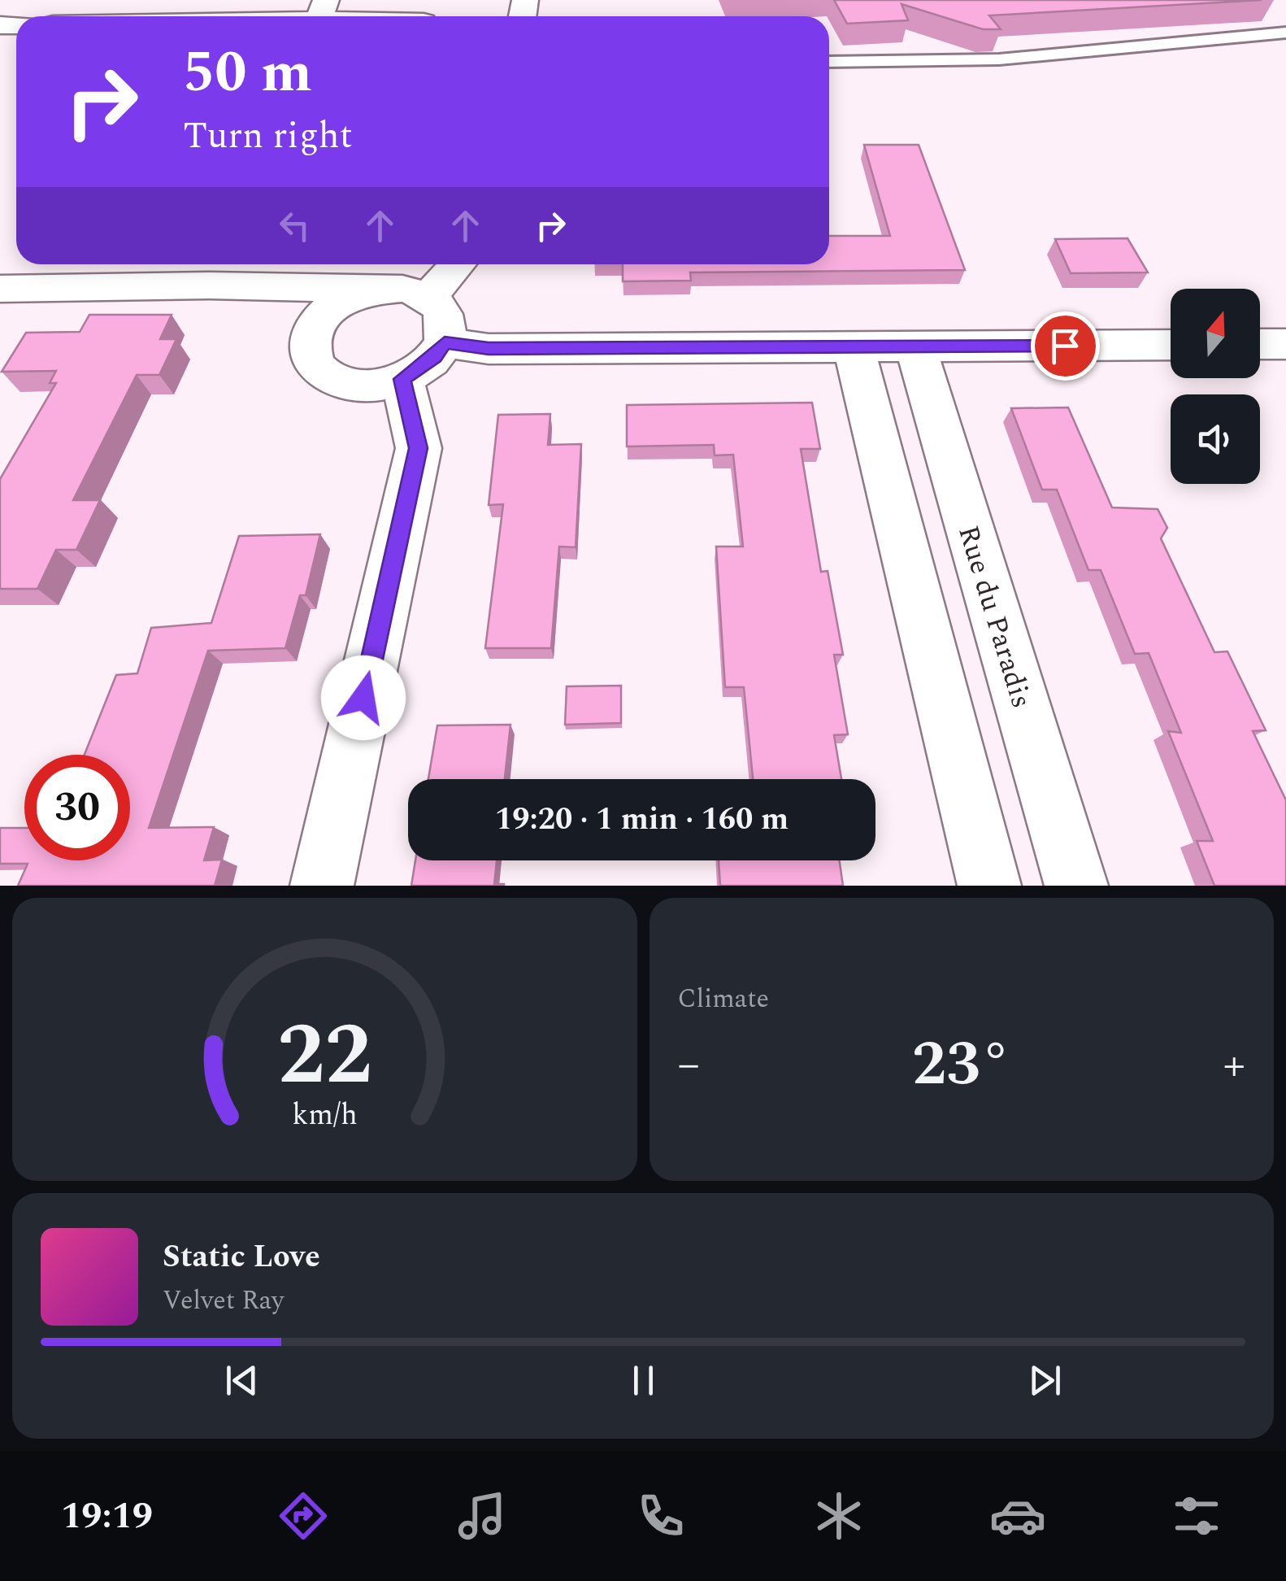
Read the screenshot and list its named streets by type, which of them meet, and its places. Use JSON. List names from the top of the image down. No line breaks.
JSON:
{"streets":{"street":["Rue du Paradis"]},"north":"top","page":{"turn":["50 m","Turn right"],"limit":"30","trip":"19:20 · 1 min · 160 m","tile":"Climate","heat":["−","23°","+"],"song":["Static Love","Velvet Ray"],"tabs":"19:19","gauge":["22","km/h"]}}
